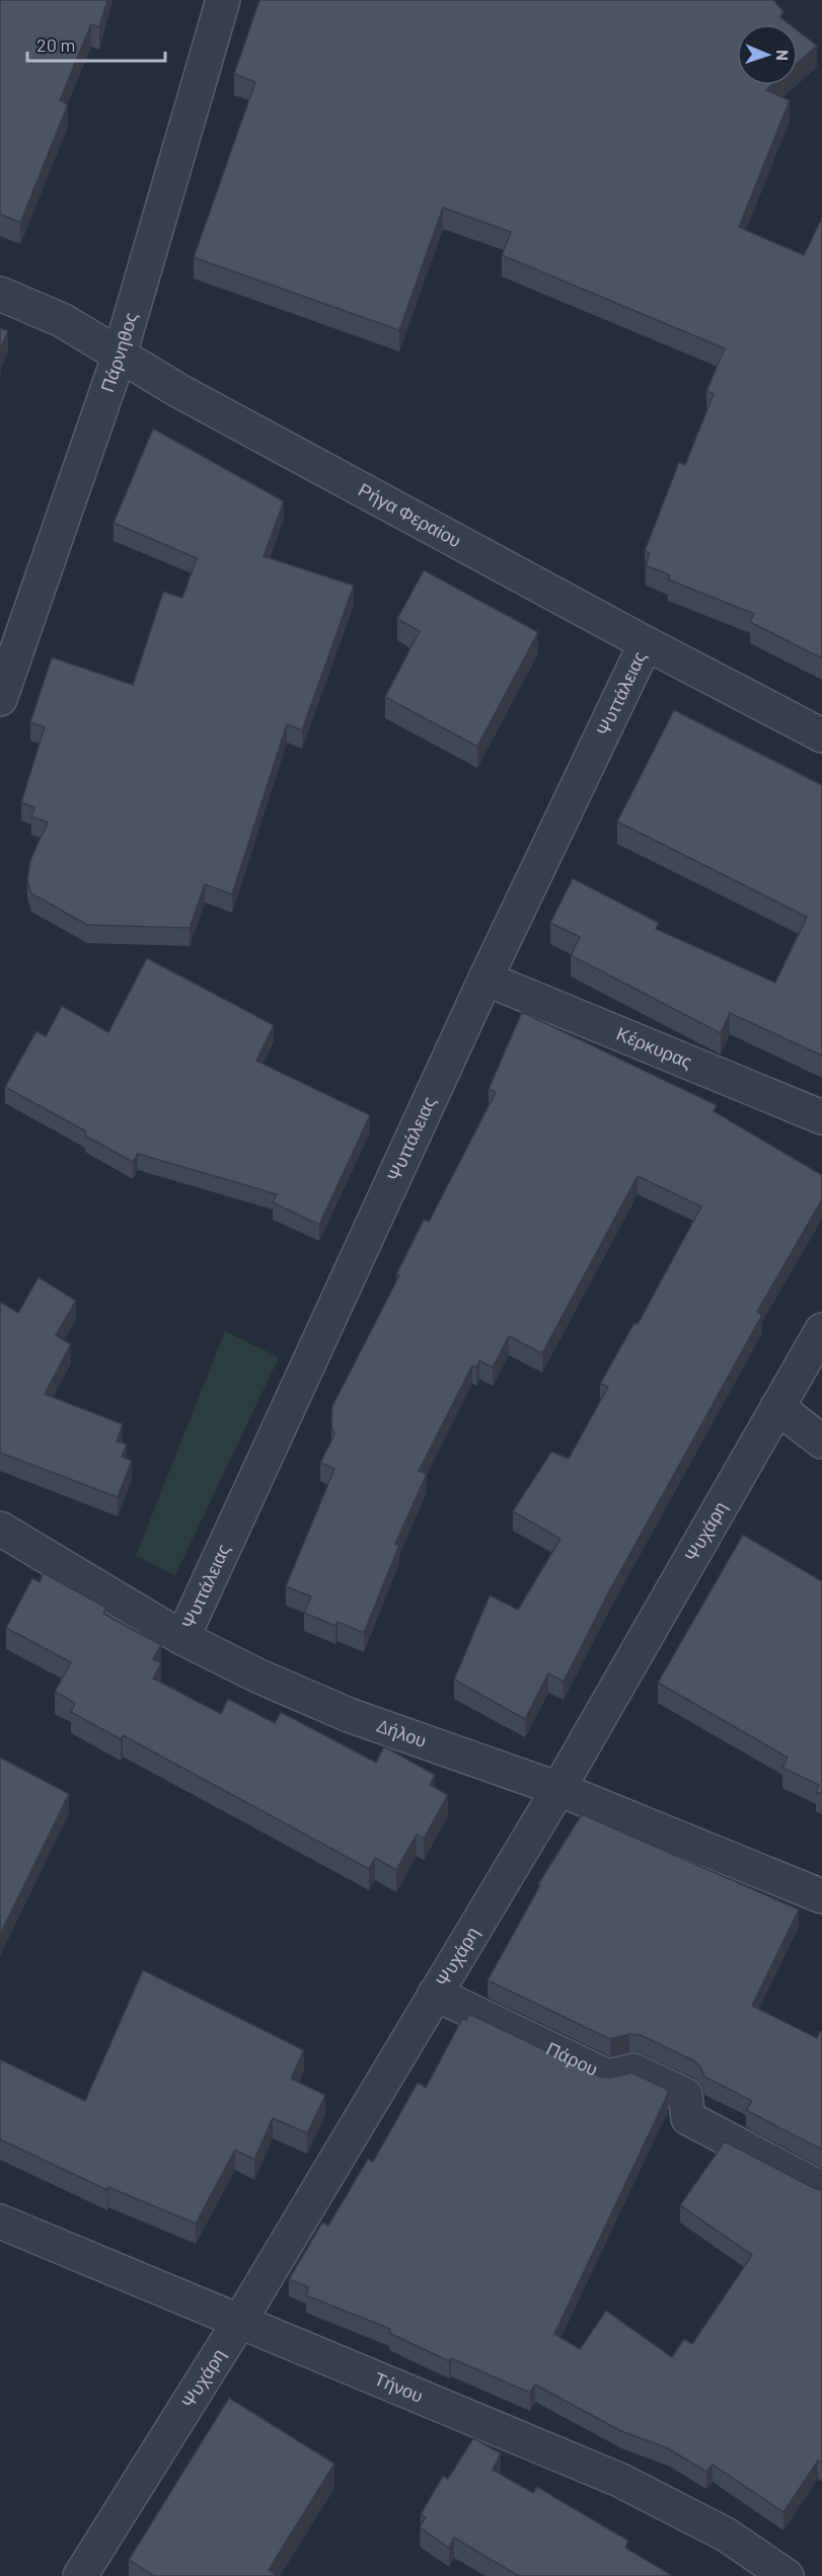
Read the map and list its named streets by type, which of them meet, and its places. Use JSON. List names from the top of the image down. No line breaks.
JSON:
{"streets":{"street":["Πάρνηθος","Ρήγα Φεραίου","Ψυττάλειας","Κέρκυρας","Ψυχάρη","Δήλου","Πάρου","Τήνου"]},"crossings":[["Πάρνηθος","Ρήγα Φεραίου"],["Ρήγα Φεραίου","Ψυττάλειας"],["Ψυττάλειας","Κέρκυρας"],["Ψυττάλειας","Δήλου"],["Ψυχάρη","Δήλου"],["Ψυχάρη","Πάρου"],["Ψυχάρη","Τήνου"]],"scale_bar":"20 m","north":"right"}
